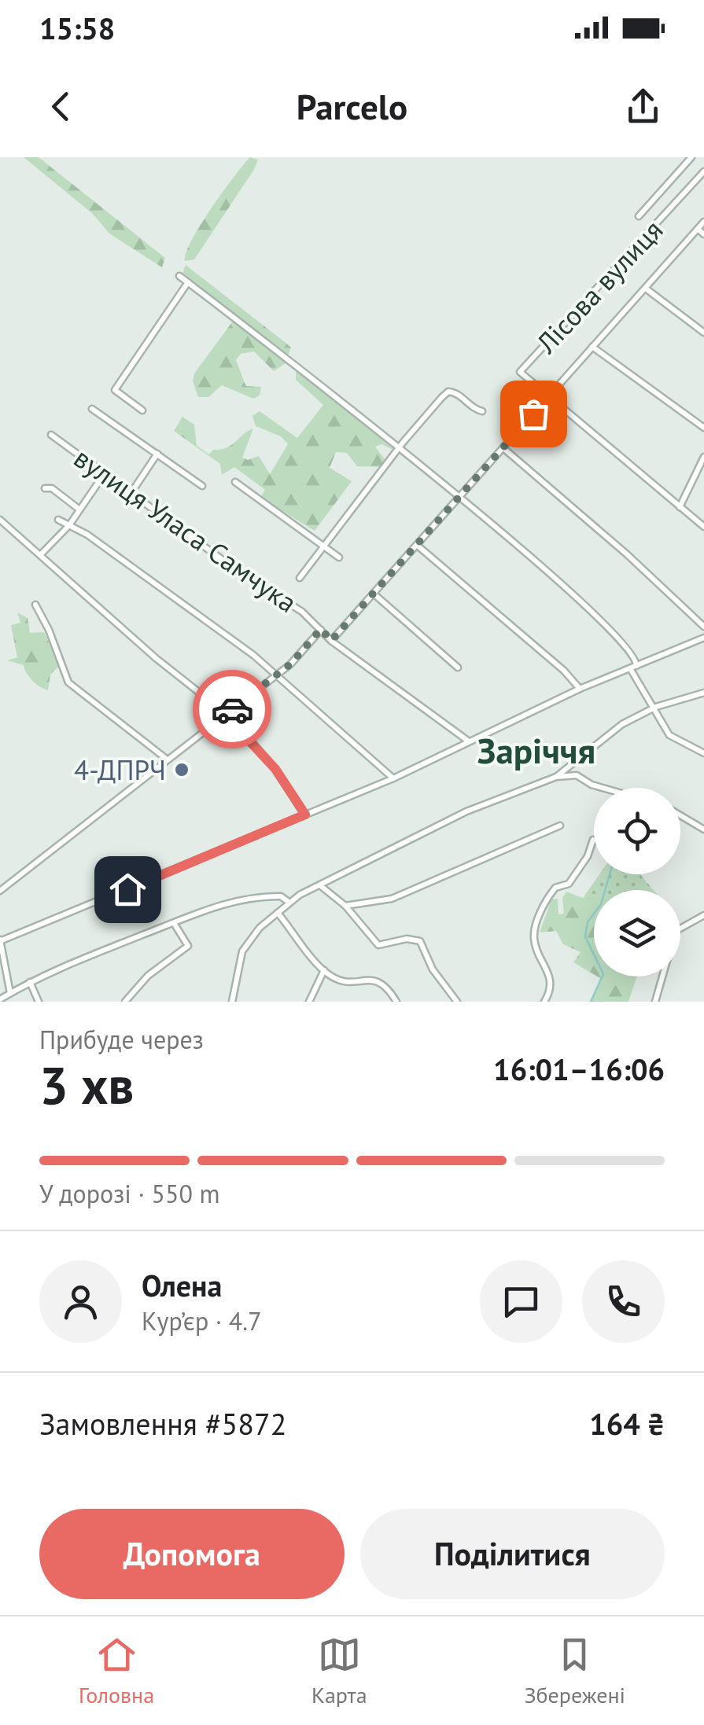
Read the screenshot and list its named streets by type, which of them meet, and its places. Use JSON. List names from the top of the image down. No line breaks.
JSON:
{"streets":{"street":["Лісова вулиця","вулиця Уласа Самчука"]},"districts":["Заріччя"],"places":["4-ДПРЧ"],"page":{"status":"15:58","header":"Parcelo","heading":["3 хв","Прибуде через","16:01–16:06"],"panel":["Олена","Кур’єр · 4.7","Замовлення #5872","164 ₴"],"bar":"У дорозі · 550 m","buttons":["Допомога","Поділитися"],"tabs":["Головна","Карта","Збережені"]}}
